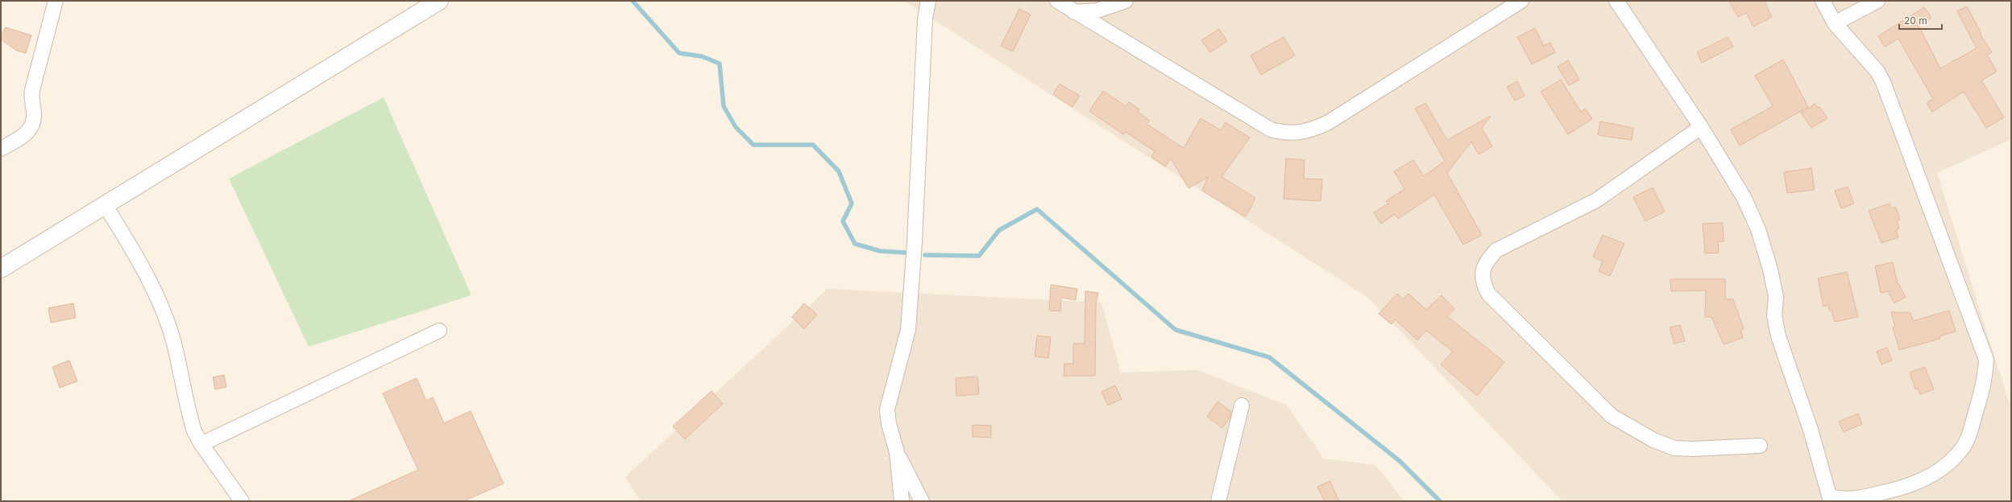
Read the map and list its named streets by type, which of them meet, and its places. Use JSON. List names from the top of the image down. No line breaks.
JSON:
{"scale_bar":"20 m"}
